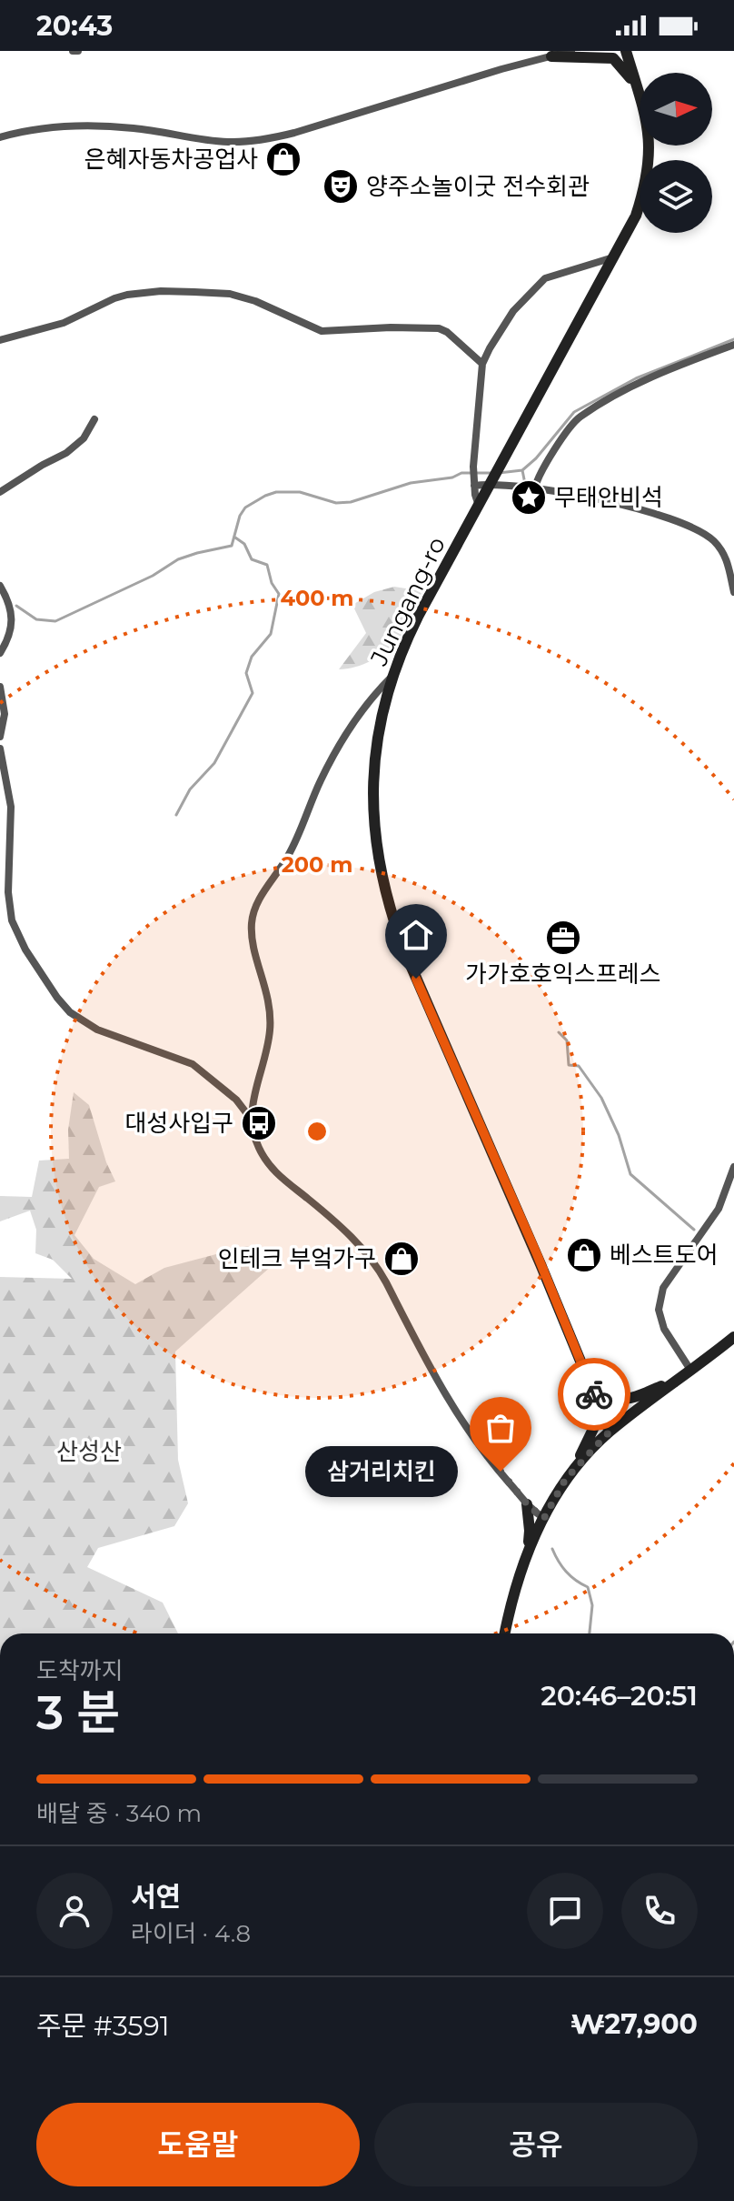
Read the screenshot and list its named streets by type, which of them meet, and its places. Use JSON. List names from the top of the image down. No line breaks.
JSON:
{"streets":{"main road":["Jungang-ro"]},"parks":["산성산"],"places":{"shop":["은혜자동차공업사","베스트도어","인테크 부엌가구"],"theatre":["양주소놀이굿 전수회관"],"place":["무태안비석"],"office":["가가호호익스프레스"],"bus stop":["대성사입구"],"other":["삼거리치킨"]},"north":"right","page":{"status":"20:43","bubble":"삼거리치킨","heading":["3 분","도착까지","20:46–20:51"],"panel":["서연","라이더 · 4.8","주문 #3591","₩27,900"],"bar":"배달 중 · 340 m","buttons":["도움말","공유"]},"rings":["400 m","200 m"]}
